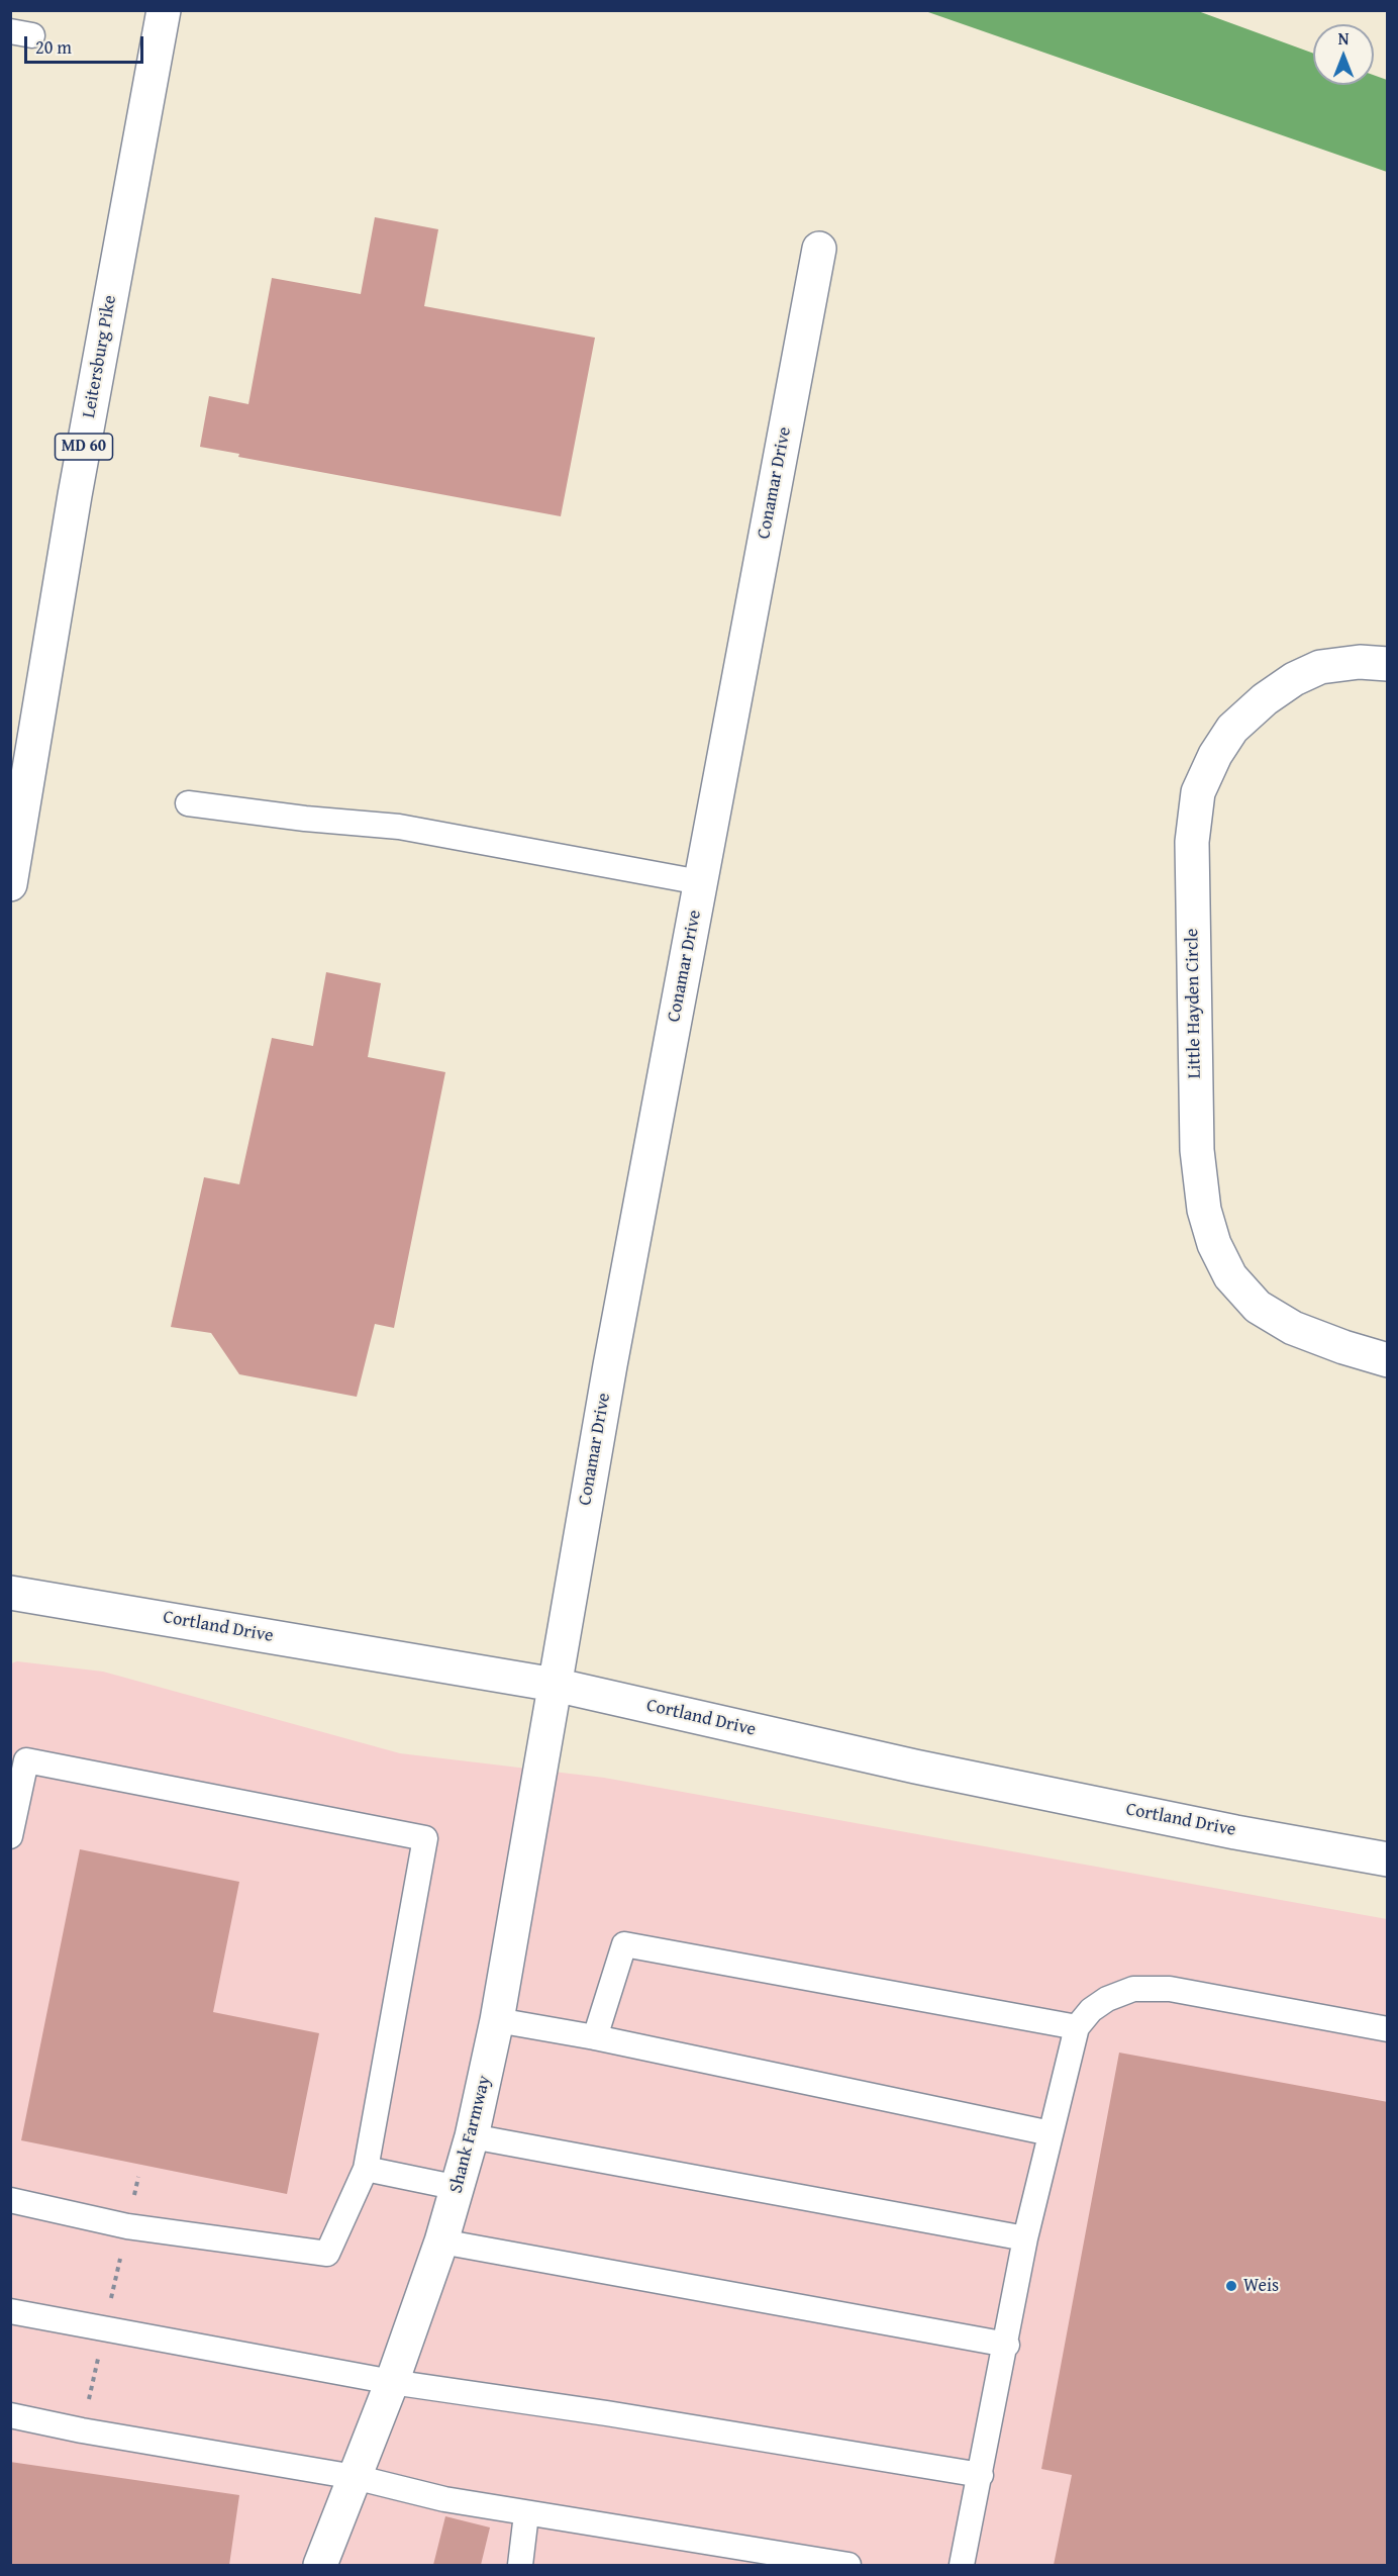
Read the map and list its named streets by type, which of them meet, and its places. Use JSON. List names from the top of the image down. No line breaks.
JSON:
{"streets":{"street":["Leitersburg Pike","MD 60","Conamar Drive","Little Hayden Circle","Cortland Drive","Shank Farmway"]},"crossings":[["Conamar Drive","Cortland Drive"],["Conamar Drive","Shank Farmway"],["Cortland Drive","Shank Farmway"]],"places":["Weis"],"scale_bar":"20 m","north":"top"}
